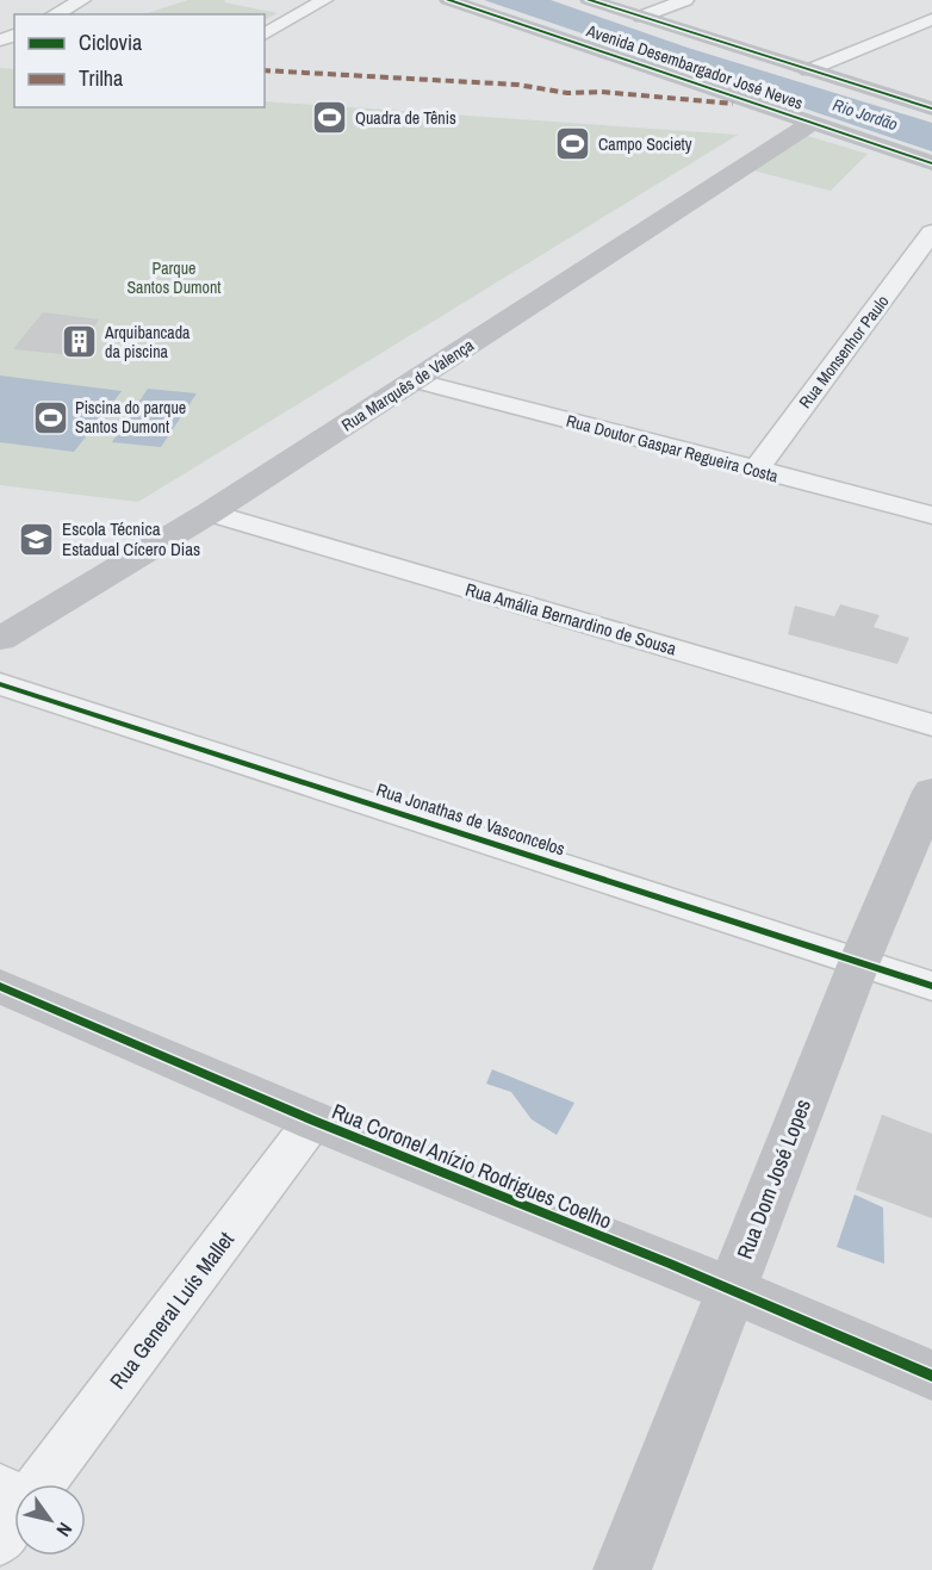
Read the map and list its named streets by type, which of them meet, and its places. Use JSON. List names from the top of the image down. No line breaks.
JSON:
{"streets":{"street":["Avenida Desembargador José Neves","Rua Monsenhor Paulo","Rua Marquês de Valença","Rua Doutor Gaspar Regueira Costa","Rua Amália Bernardino de Sousa","Rua Jonathas de Vasconcelos","Rua Coronel Anízio Rodrigues Coelho","Rua Dom José Lopes","Rua General Luís Mallet"]},"crossings":[["Avenida Desembargador José Neves","Rua Marquês de Valença"],["Rua Monsenhor Paulo","Rua Doutor Gaspar Regueira Costa"],["Rua Marquês de Valença","Rua Doutor Gaspar Regueira Costa"],["Rua Marquês de Valença","Rua Amália Bernardino de Sousa"],["Rua Jonathas de Vasconcelos","Rua Dom José Lopes"],["Rua Coronel Anízio Rodrigues Coelho","Rua Dom José Lopes"],["Rua Coronel Anízio Rodrigues Coelho","Rua General Luís Mallet"]],"water":["Rio Jordão"],"parks":["Parque Santos Dumont"],"places":{"sports":["Quadra de Tênis","Campo Society","Piscina do parque Santos Dumont"],"building":["Arquibancada da piscina"],"school or university":["Escola Técnica Estadual Cícero Dias"]},"legend":["Ciclovia","Trilha"],"north":"bottom right"}
